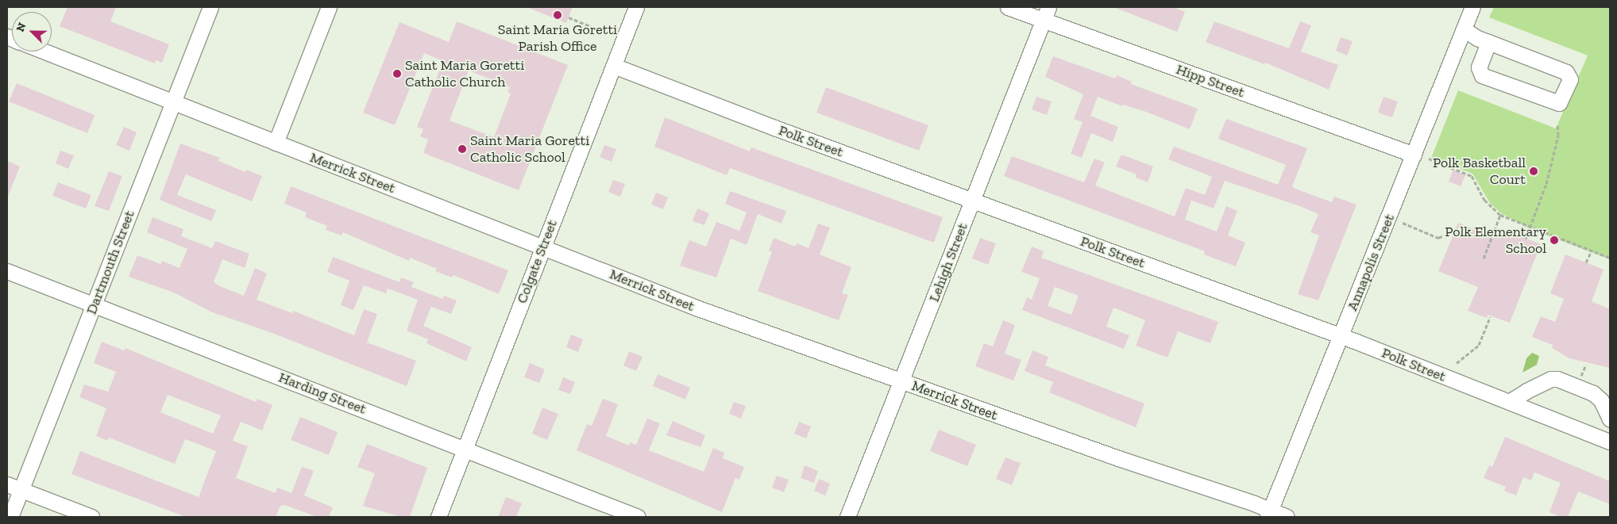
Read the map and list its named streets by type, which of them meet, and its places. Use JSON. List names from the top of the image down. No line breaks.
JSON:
{"streets":{"street":["Hipp Street","Polk Street","Merrick Street","Colgate Street","Dartmouth Street","Lehigh Street","Annapolis Street","Harding Street"]},"crossings":[["Hipp Street","Lehigh Street"],["Hipp Street","Annapolis Street"],["Polk Street","Colgate Street"],["Polk Street","Lehigh Street"],["Polk Street","Annapolis Street"],["Merrick Street","Colgate Street"],["Merrick Street","Dartmouth Street"],["Merrick Street","Lehigh Street"],["Merrick Street","Annapolis Street"],["Colgate Street","Harding Street"],["Dartmouth Street","Harding Street"]],"places":["Saint Maria Goretti Parish Office","Saint Maria Goretti Catholic Church","Saint Maria Goretti Catholic School","Polk Basketball Court","Polk Elementary School"],"north":"top left"}
